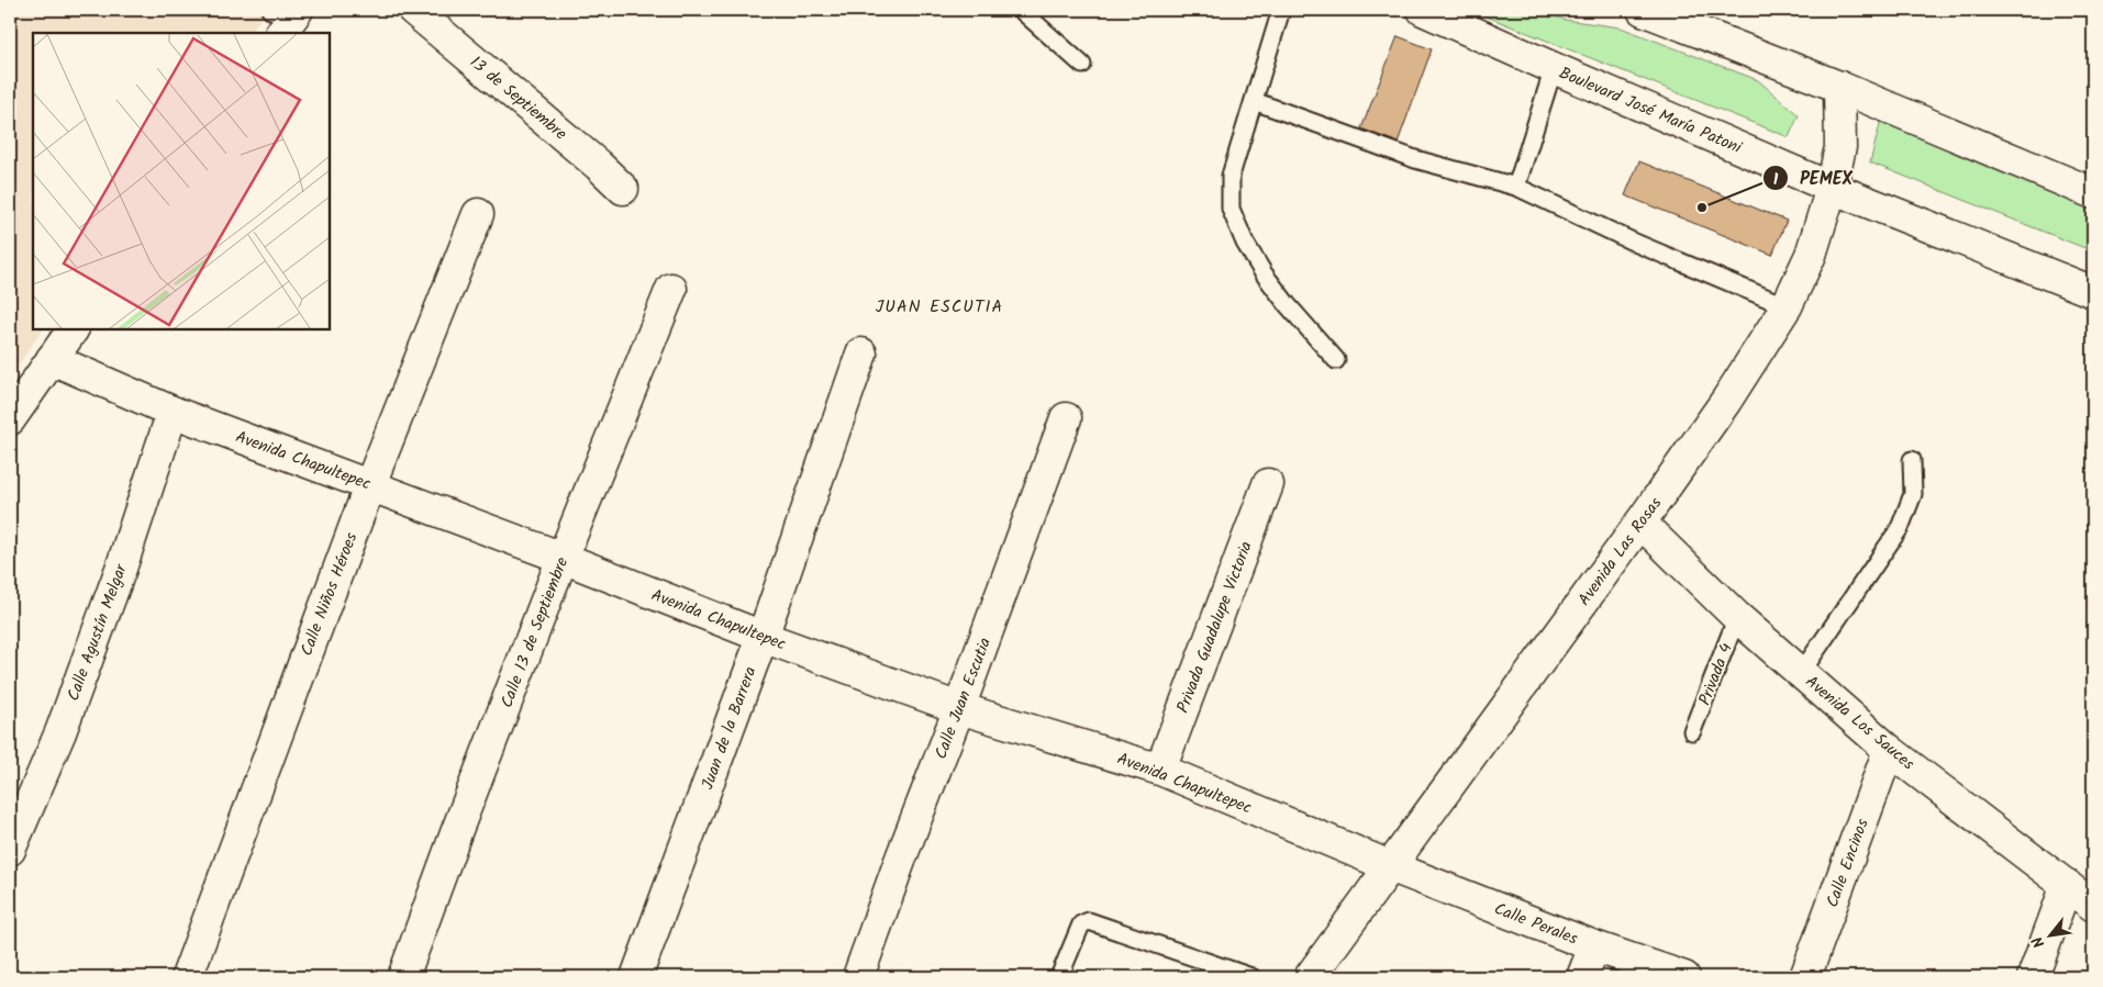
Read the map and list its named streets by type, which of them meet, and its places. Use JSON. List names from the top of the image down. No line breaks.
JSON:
{"streets":{"street":["13 de Septiembre","Boulevard José María Patoni","Avenida Chapultepec","Avenida Las Rosas","Calle Niños Héroes","Privada Guadalupe Victoria","Calle Agustín Melgar","Calle 13 de Septiembre","Calle Juan Escutia","Avenida Los Sauces","Juan de la Barrera","Calle Encinos","Calle Perales"],"lane":["Privada 4"]},"crossings":[["Boulevard José María Patoni","Avenida Las Rosas"],["Avenida Chapultepec","Avenida Las Rosas"],["Avenida Chapultepec","Calle Niños Héroes"],["Avenida Chapultepec","Privada Guadalupe Victoria"],["Avenida Chapultepec","Calle Agustín Melgar"],["Avenida Chapultepec","Calle 13 de Septiembre"],["Avenida Chapultepec","Calle Juan Escutia"],["Avenida Chapultepec","Juan de la Barrera"],["Avenida Chapultepec","Calle Perales"],["Avenida Las Rosas","Avenida Los Sauces"],["Avenida Las Rosas","Calle Perales"],["Privada 4","Avenida Los Sauces"],["Avenida Los Sauces","Calle Encinos"]],"districts":["JUAN ESCUTIA"],"places":["PEMEX"],"north":"bottom left"}
